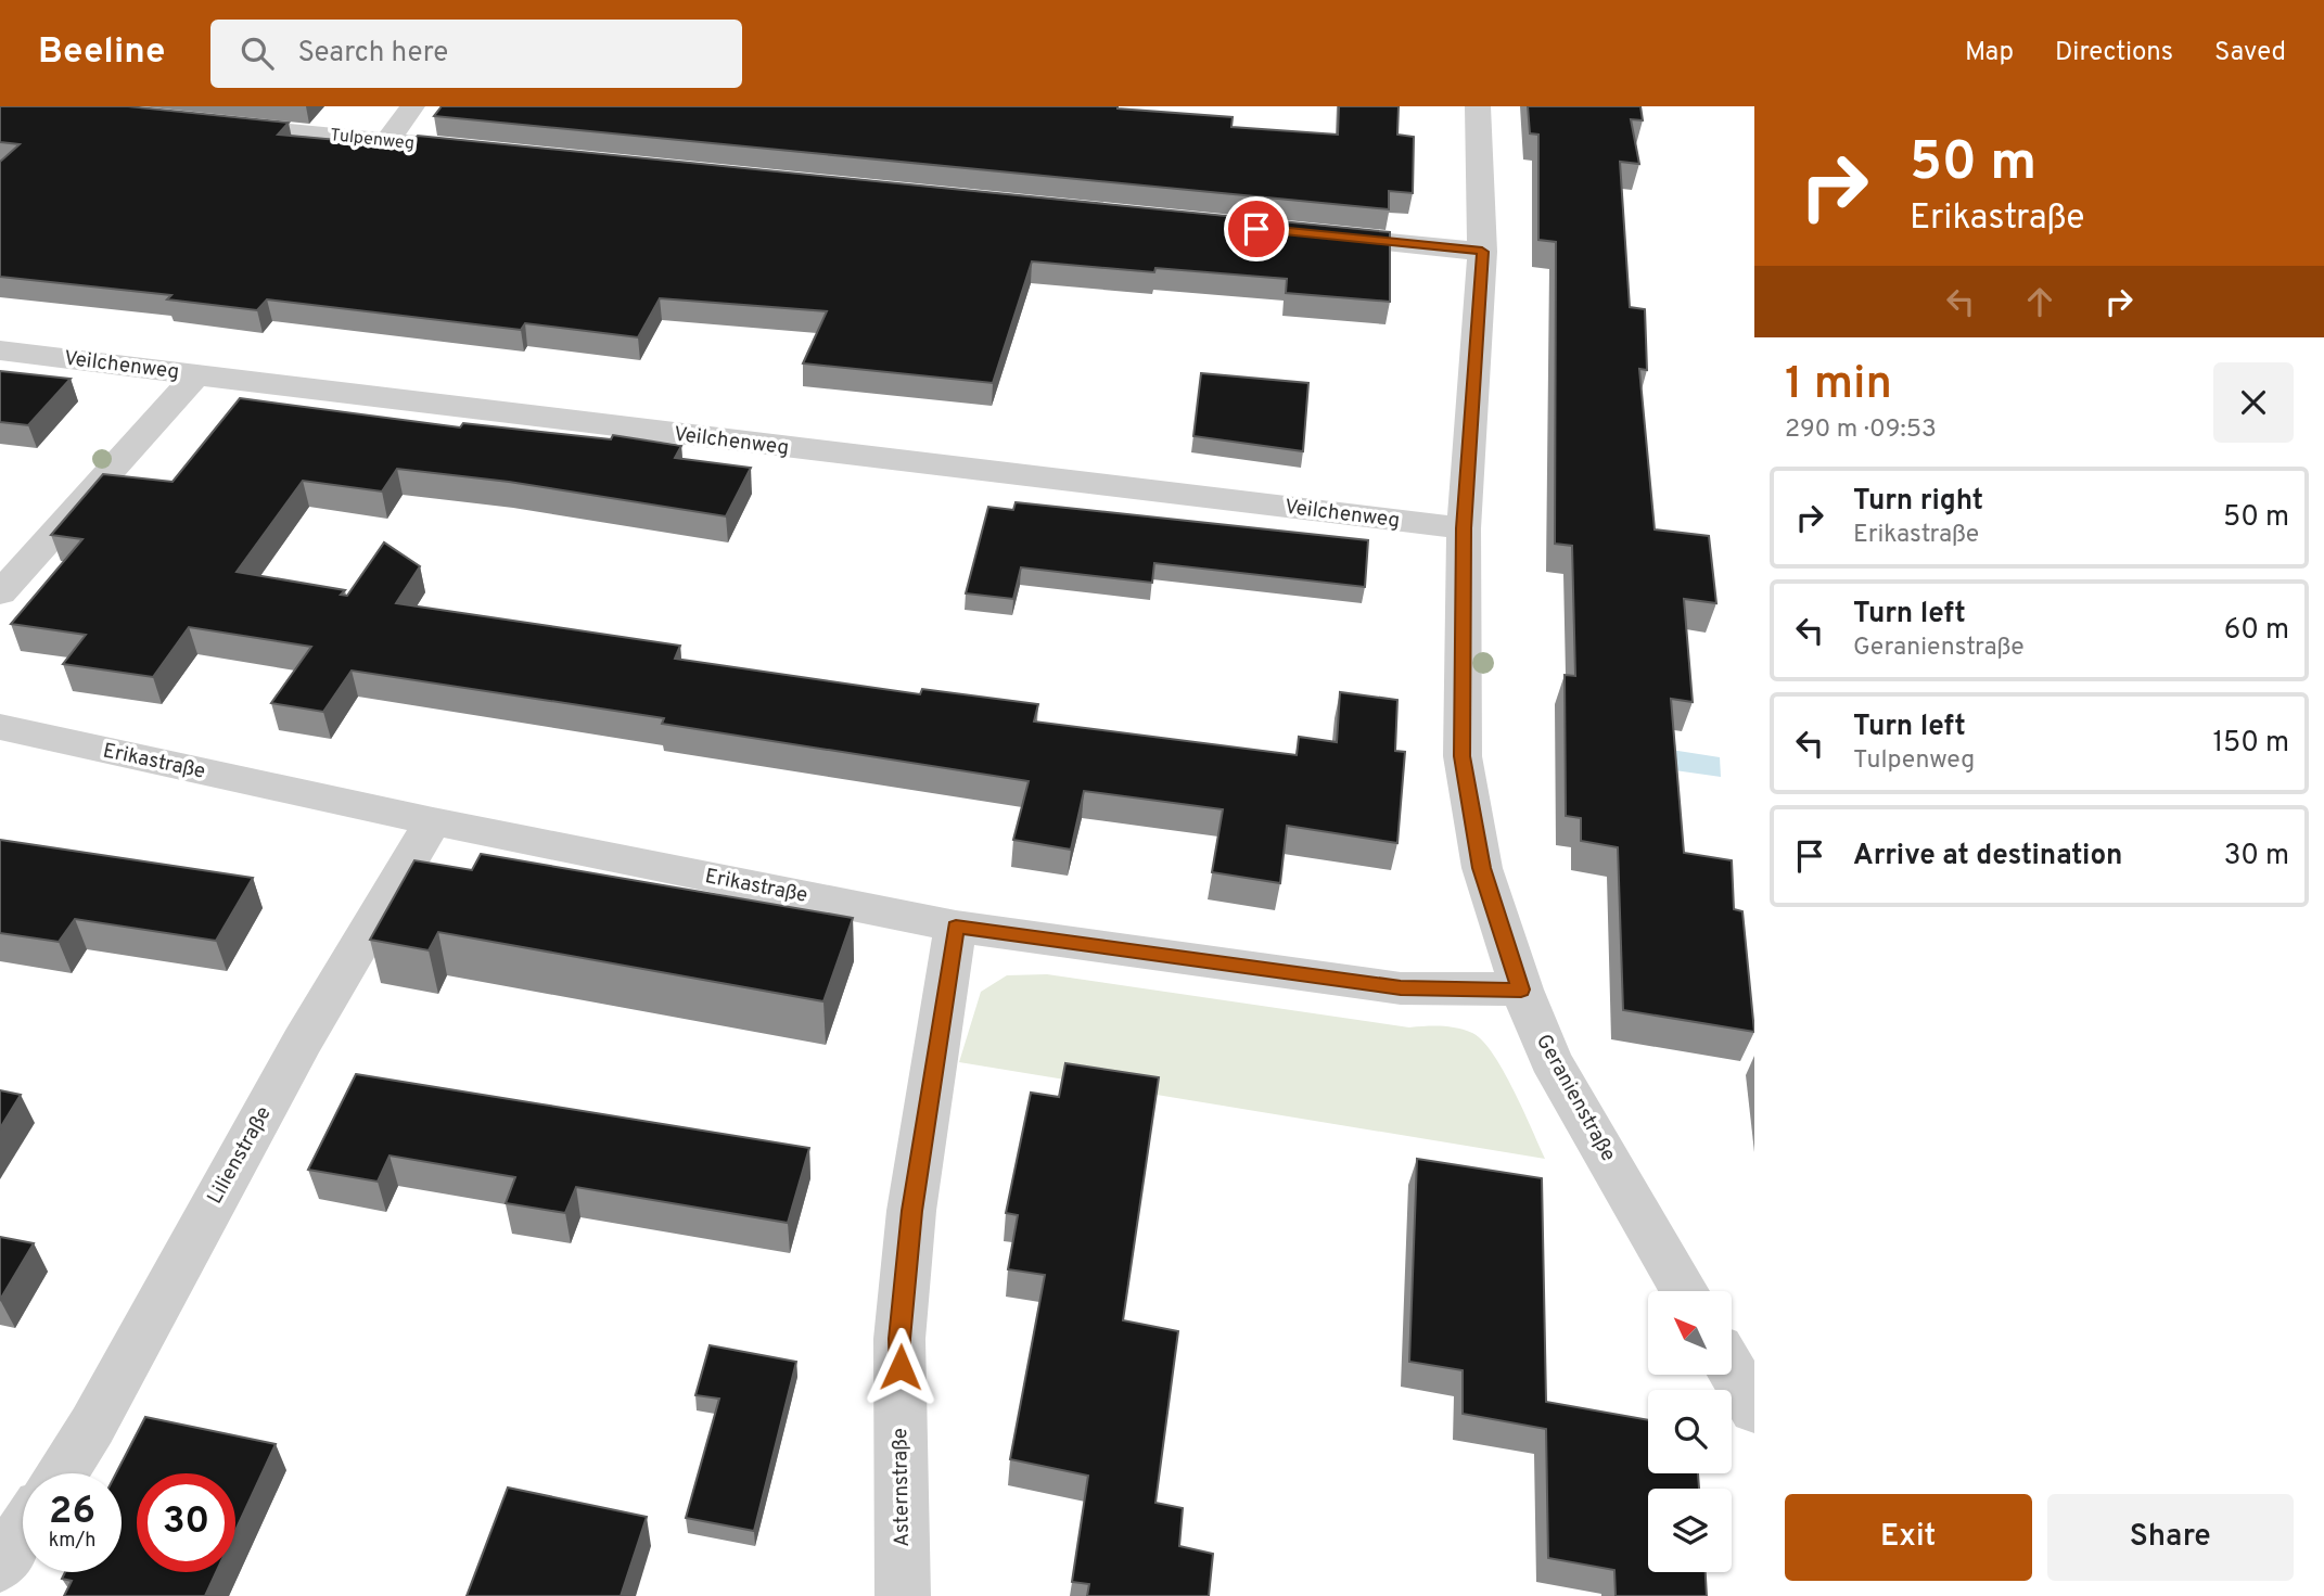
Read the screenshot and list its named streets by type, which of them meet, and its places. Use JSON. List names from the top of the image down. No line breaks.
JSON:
{"streets":{"street":["Tulpenweg","Veilchenweg","Erikastraße","Geranienstraße","Lilienstraße","Asternstraße"]},"crossings":[["Veilchenweg","Geranienstraße"],["Erikastraße","Geranienstraße"],["Erikastraße","Lilienstraße"],["Erikastraße","Asternstraße"]],"north":"top left","page":{"header":"Beeline","search":"Search here","nav":["Map","Directions","Saved"],"turn":["50 m","Erikastraße"],"heading":["1 min","290 m · 09:53"],"list":[{"name":"Turn right","note":"Erikastraße","value":"50 m"},{"name":"Turn left","note":"Geranienstraße","value":"60 m"},{"name":"Turn left","note":"Tulpenweg","value":"150 m"},{"name":"Arrive at destination","value":"30 m"}],"speed":"26 km/h","limit":"30","buttons":["Exit","Share"]}}
